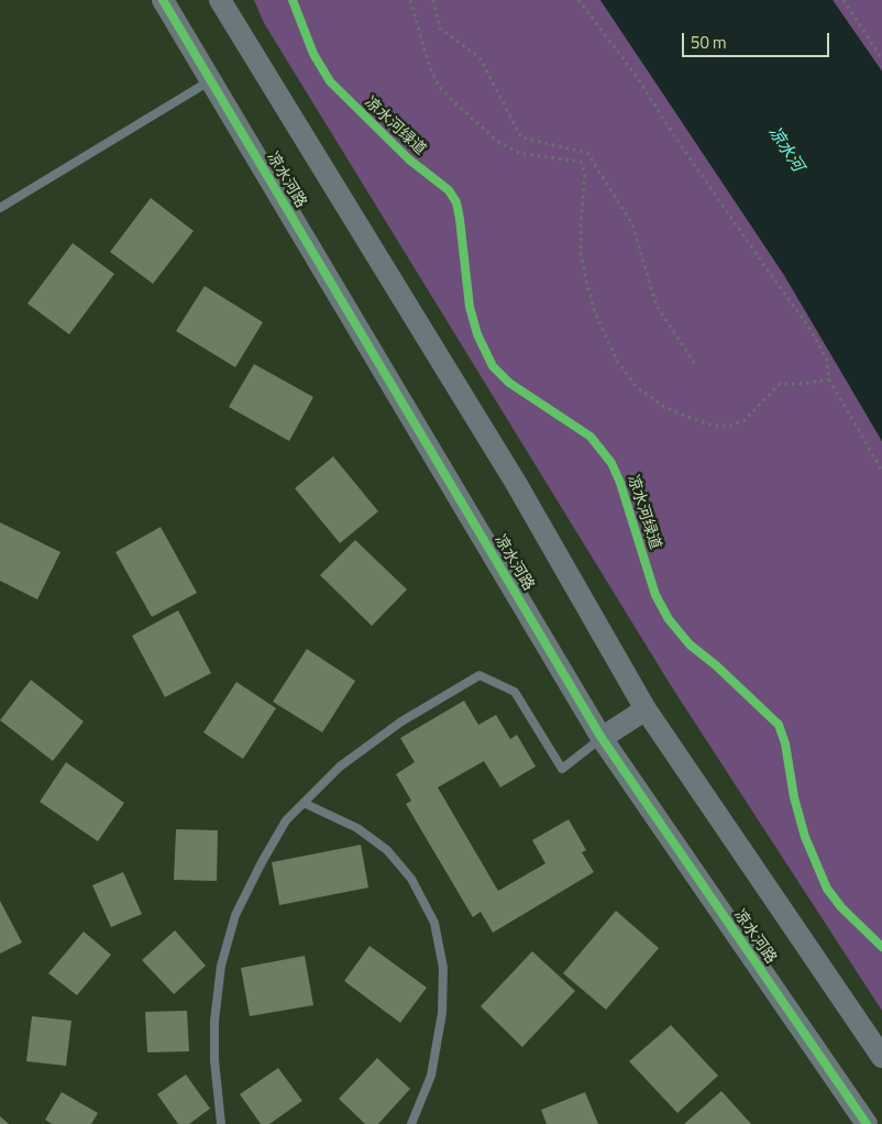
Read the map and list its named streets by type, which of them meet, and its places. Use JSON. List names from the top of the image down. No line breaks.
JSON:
{"streets":{"street":["凉水河路"],"cycle path":["凉水河绿道"]},"water":["凉水河"],"scale_bar":"50 m"}
